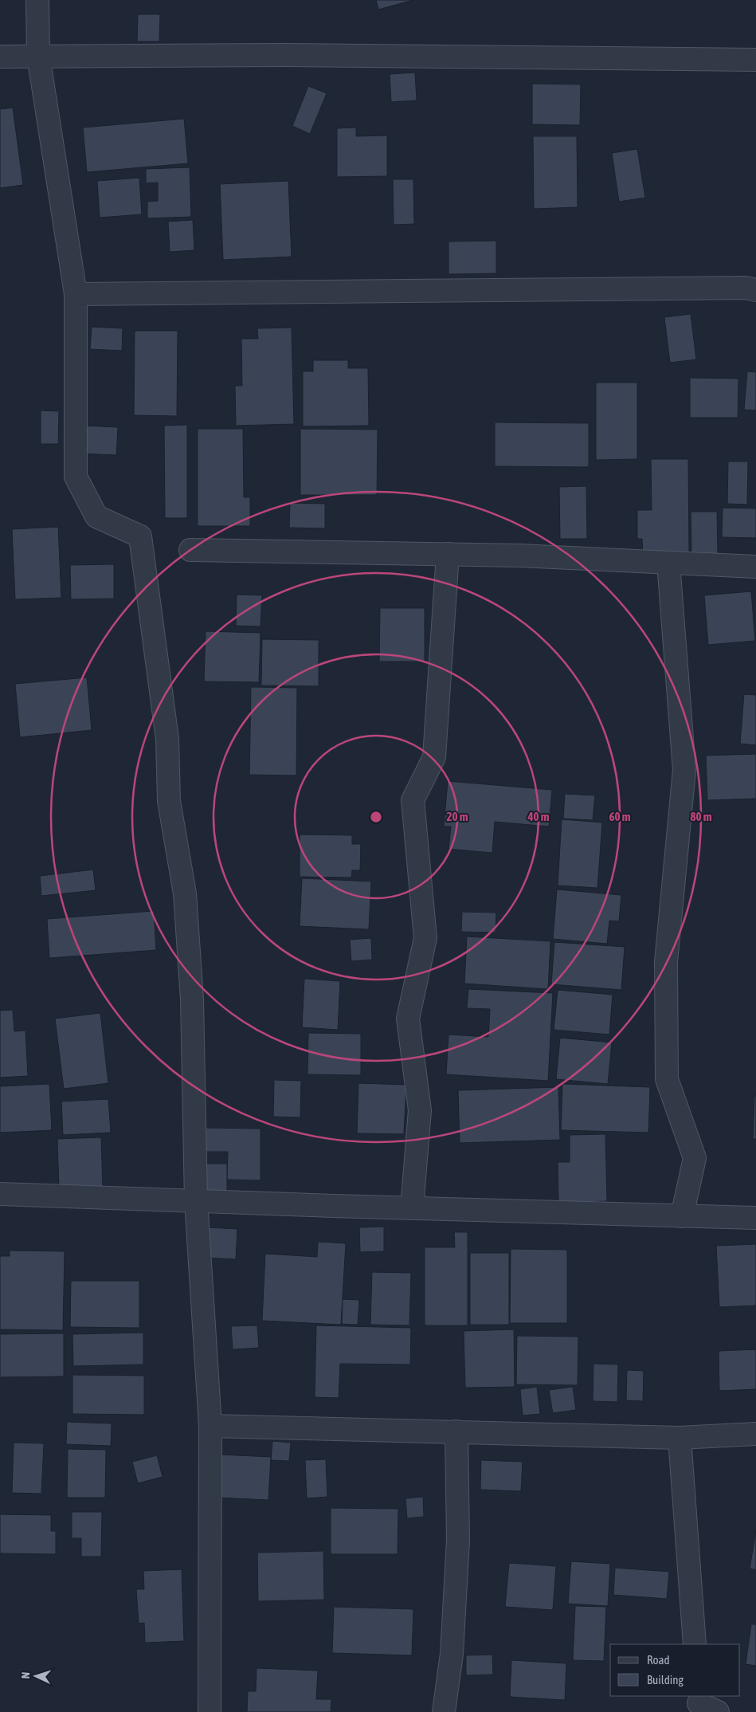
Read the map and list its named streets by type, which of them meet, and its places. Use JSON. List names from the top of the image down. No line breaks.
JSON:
{"legend":["Road","Building"],"north":"left","rings":["20 m","40 m","60 m","80 m"]}
